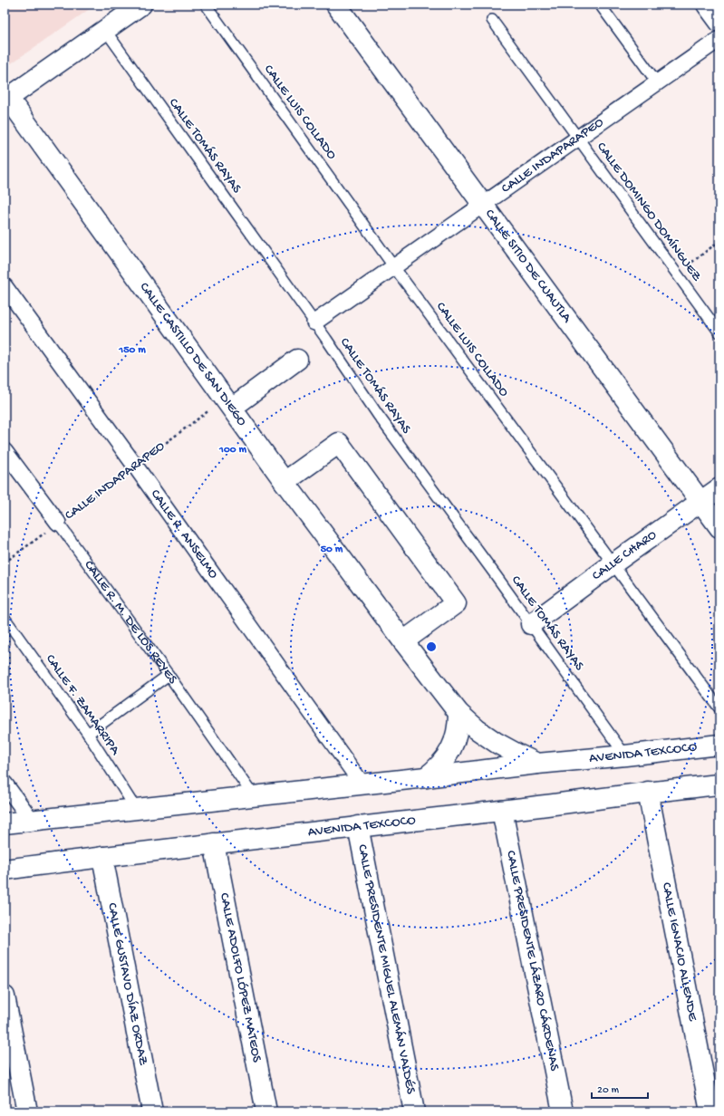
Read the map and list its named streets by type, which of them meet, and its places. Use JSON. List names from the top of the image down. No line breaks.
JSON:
{"streets":{"street":["CALLE INDAPARAPEO","CALLE SITIO DE CUAUTLA","CALLE CASTILLO DE SAN DIEGO","CALLE R. ANSELMO","CALLE CHARO","CALLE R. M. DE LOS REYES","AVENIDA TEXCOCO","CALLE IGNACIO ALLENDE","CALLE PRESIDENTE LÁZARO CÁRDENAS","CALLE PRESIDENTE MIGUEL ALEMÁN VALDÉS","CALLE ADOLFO LÓPEZ MATEOS","CALLE GUSTAVO DÍAZ ORDAZ"],"lane":["CALLE LUIS COLLADO","CALLE TOMÁS RAYAS","CALLE DOMINGO DOMÍNGUEZ","CALLE F. ZAMARRIPA"]},"crossings":[["CALLE LUIS COLLADO","CALLE INDAPARAPEO"],["CALLE LUIS COLLADO","CALLE CHARO"],["CALLE TOMÁS RAYAS","CALLE INDAPARAPEO"],["CALLE TOMÁS RAYAS","CALLE CHARO"],["CALLE TOMÁS RAYAS","AVENIDA TEXCOCO"],["CALLE INDAPARAPEO","CALLE DOMINGO DOMÍNGUEZ"],["CALLE INDAPARAPEO","CALLE SITIO DE CUAUTLA"],["CALLE INDAPARAPEO","CALLE CASTILLO DE SAN DIEGO"],["CALLE INDAPARAPEO","CALLE R. ANSELMO"],["CALLE INDAPARAPEO","CALLE R. M. DE LOS REYES"],["CALLE SITIO DE CUAUTLA","CALLE CHARO"],["CALLE CASTILLO DE SAN DIEGO","AVENIDA TEXCOCO"],["CALLE R. ANSELMO","AVENIDA TEXCOCO"],["CALLE R. M. DE LOS REYES","AVENIDA TEXCOCO"],["CALLE F. ZAMARRIPA","AVENIDA TEXCOCO"],["AVENIDA TEXCOCO","CALLE IGNACIO ALLENDE"],["AVENIDA TEXCOCO","CALLE PRESIDENTE LÁZARO CÁRDENAS"],["AVENIDA TEXCOCO","CALLE PRESIDENTE MIGUEL ALEMÁN VALDÉS"],["AVENIDA TEXCOCO","CALLE ADOLFO LÓPEZ MATEOS"],["AVENIDA TEXCOCO","CALLE GUSTAVO DÍAZ ORDAZ"]],"scale_bar":"20 m","rings":["150 m","100 m","50 m"]}
